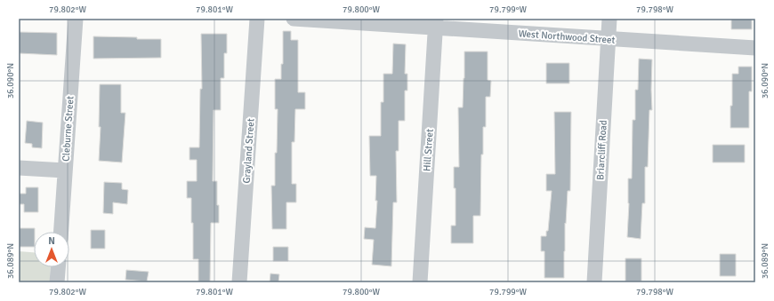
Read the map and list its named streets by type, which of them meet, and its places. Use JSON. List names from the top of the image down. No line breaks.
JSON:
{"streets":{"street":["West Northwood Street","Cleburne Street","Hill Street","Briarcliff Road","Grayland Street"]},"crossings":[["West Northwood Street","Hill Street"],["West Northwood Street","Briarcliff Road"]],"north":"top","coordinates":["79.802°W","79.801°W","79.800°W","79.799°W","79.798°W","36.090°N","36.089°N"]}
